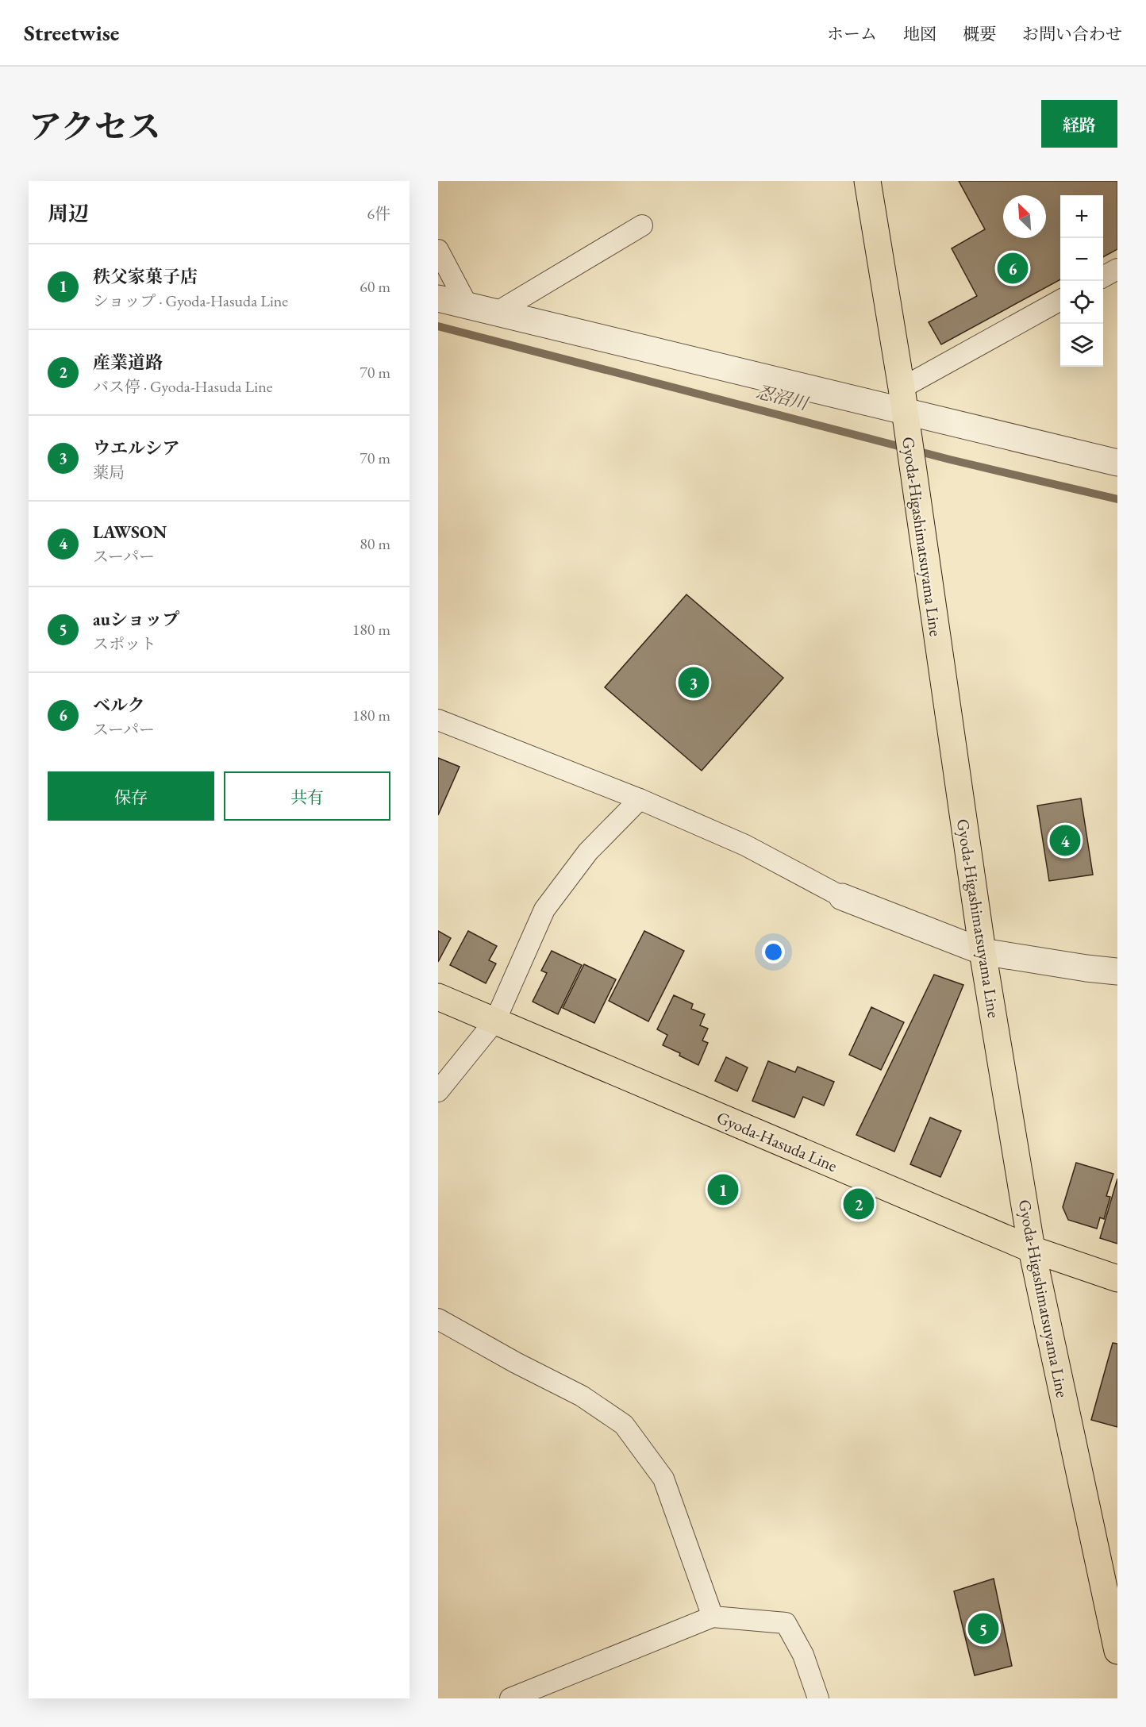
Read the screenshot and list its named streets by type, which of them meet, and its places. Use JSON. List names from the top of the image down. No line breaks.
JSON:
{"streets":{"main road":["Gyoda-Higashimatsuyama Line","Gyoda-Hasuda Line"]},"crossings":[["Gyoda-Higashimatsuyama Line","Gyoda-Hasuda Line"]],"water":["忍沼川"],"north":"top left","page":{"header":"Streetwise","nav":["ホーム","地図","概要","お問い合わせ"],"title":"アクセス","buttons":["経路",["保存","共有"]],"heading":["周辺","6件"],"map_buttons":["+","−"],"list":[{"mark":"1","name":"秩父家菓子店","note":"ショップ · Gyoda-Hasuda Line","value":"60 m"},{"mark":"2","name":"産業道路","note":"バス停 · Gyoda-Hasuda Line","value":"70 m"},{"mark":"3","name":"ウエルシア","note":"薬局","value":"70 m"},{"mark":"4","name":"LAWSON","note":"スーパー","value":"80 m"},{"mark":"5","name":"auショップ","note":"スポット","value":"180 m"},{"mark":"6","name":"ベルク","note":"スーパー","value":"180 m"}],"pins":["6","3","4","1","2","5"]}}
